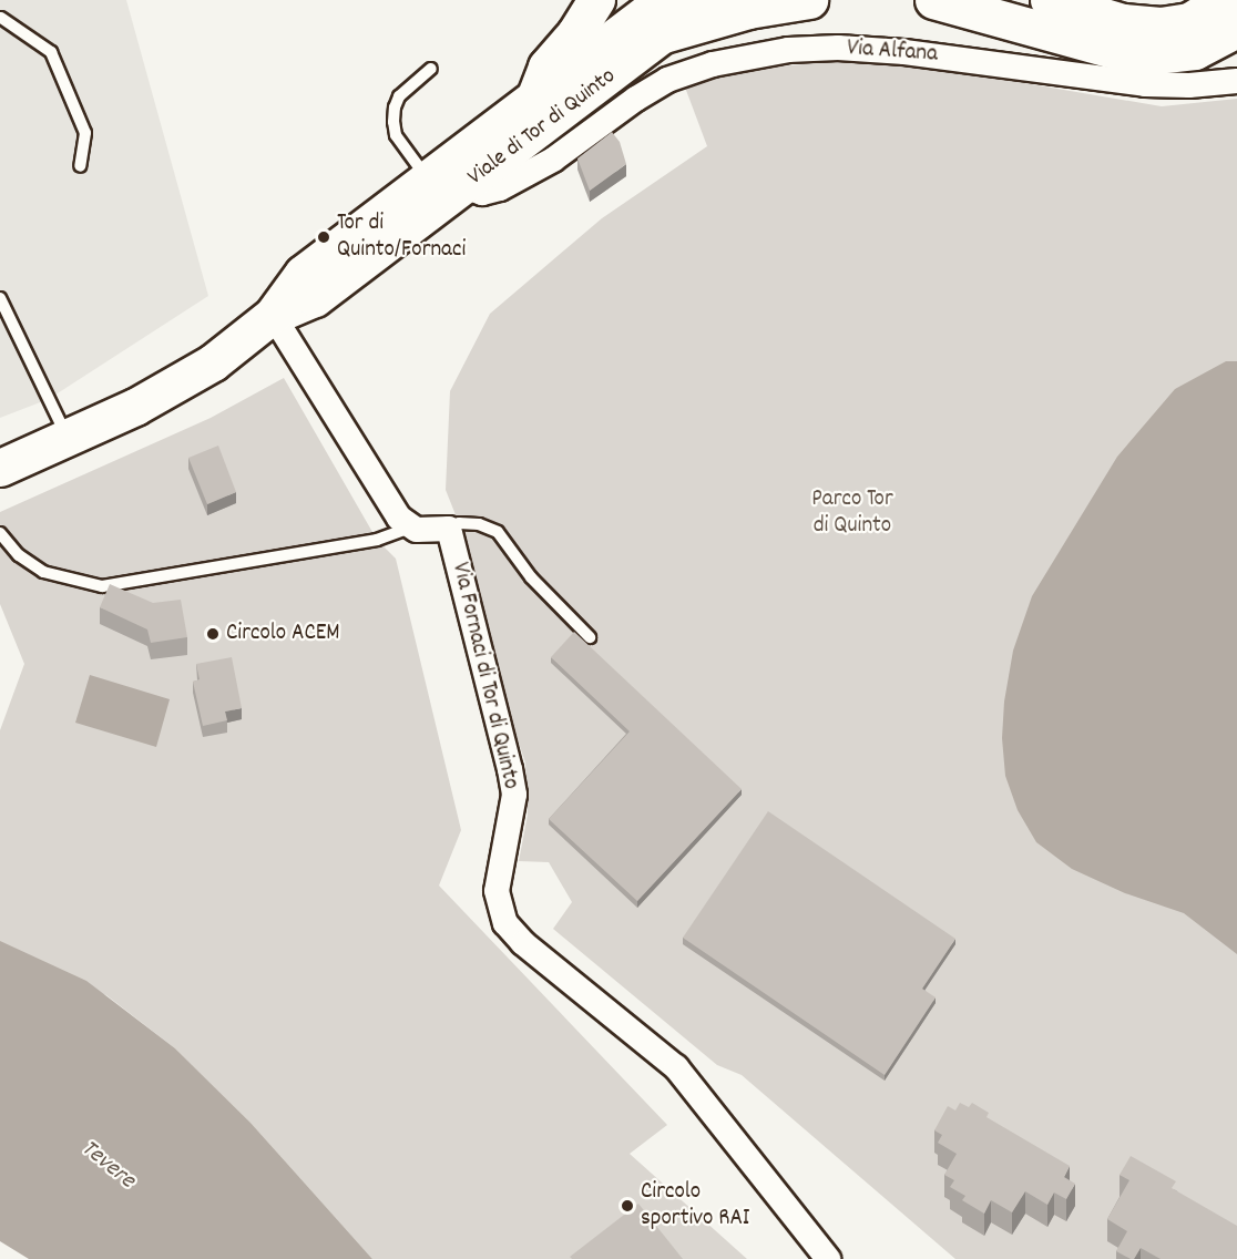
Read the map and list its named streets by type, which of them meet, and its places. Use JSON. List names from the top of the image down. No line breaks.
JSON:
{"streets":{"main road":["Viale di Tor di Quinto"],"street":["Via Alfana","Via Fornaci di Tor di Quinto"]},"crossings":[["Via Alfana","Viale di Tor di Quinto"]],"water":["Tevere"],"parks":["Parco Tor di Quinto"],"places":["Tor di Quinto/Fornaci","Circolo ACEM","Circolo sportivo RAI"]}
